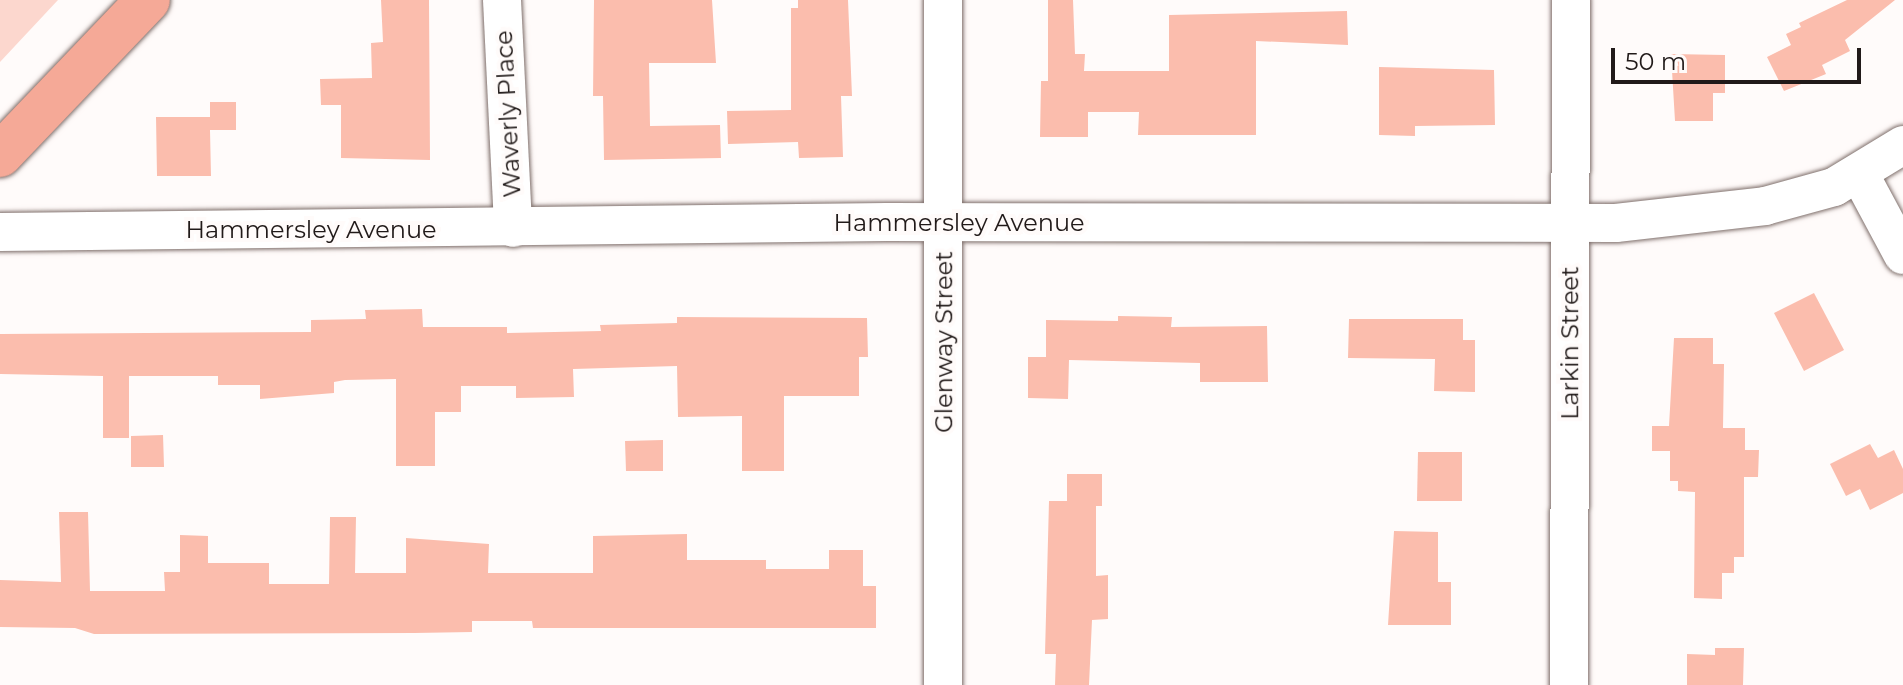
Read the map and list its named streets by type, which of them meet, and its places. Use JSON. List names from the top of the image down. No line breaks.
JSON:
{"streets":{"street":["Waverly Place","Hammersley Avenue","Glenway Street","Larkin Street"]},"crossings":[["Waverly Place","Hammersley Avenue"],["Hammersley Avenue","Glenway Street"],["Hammersley Avenue","Larkin Street"]],"scale_bar":"50 m"}
